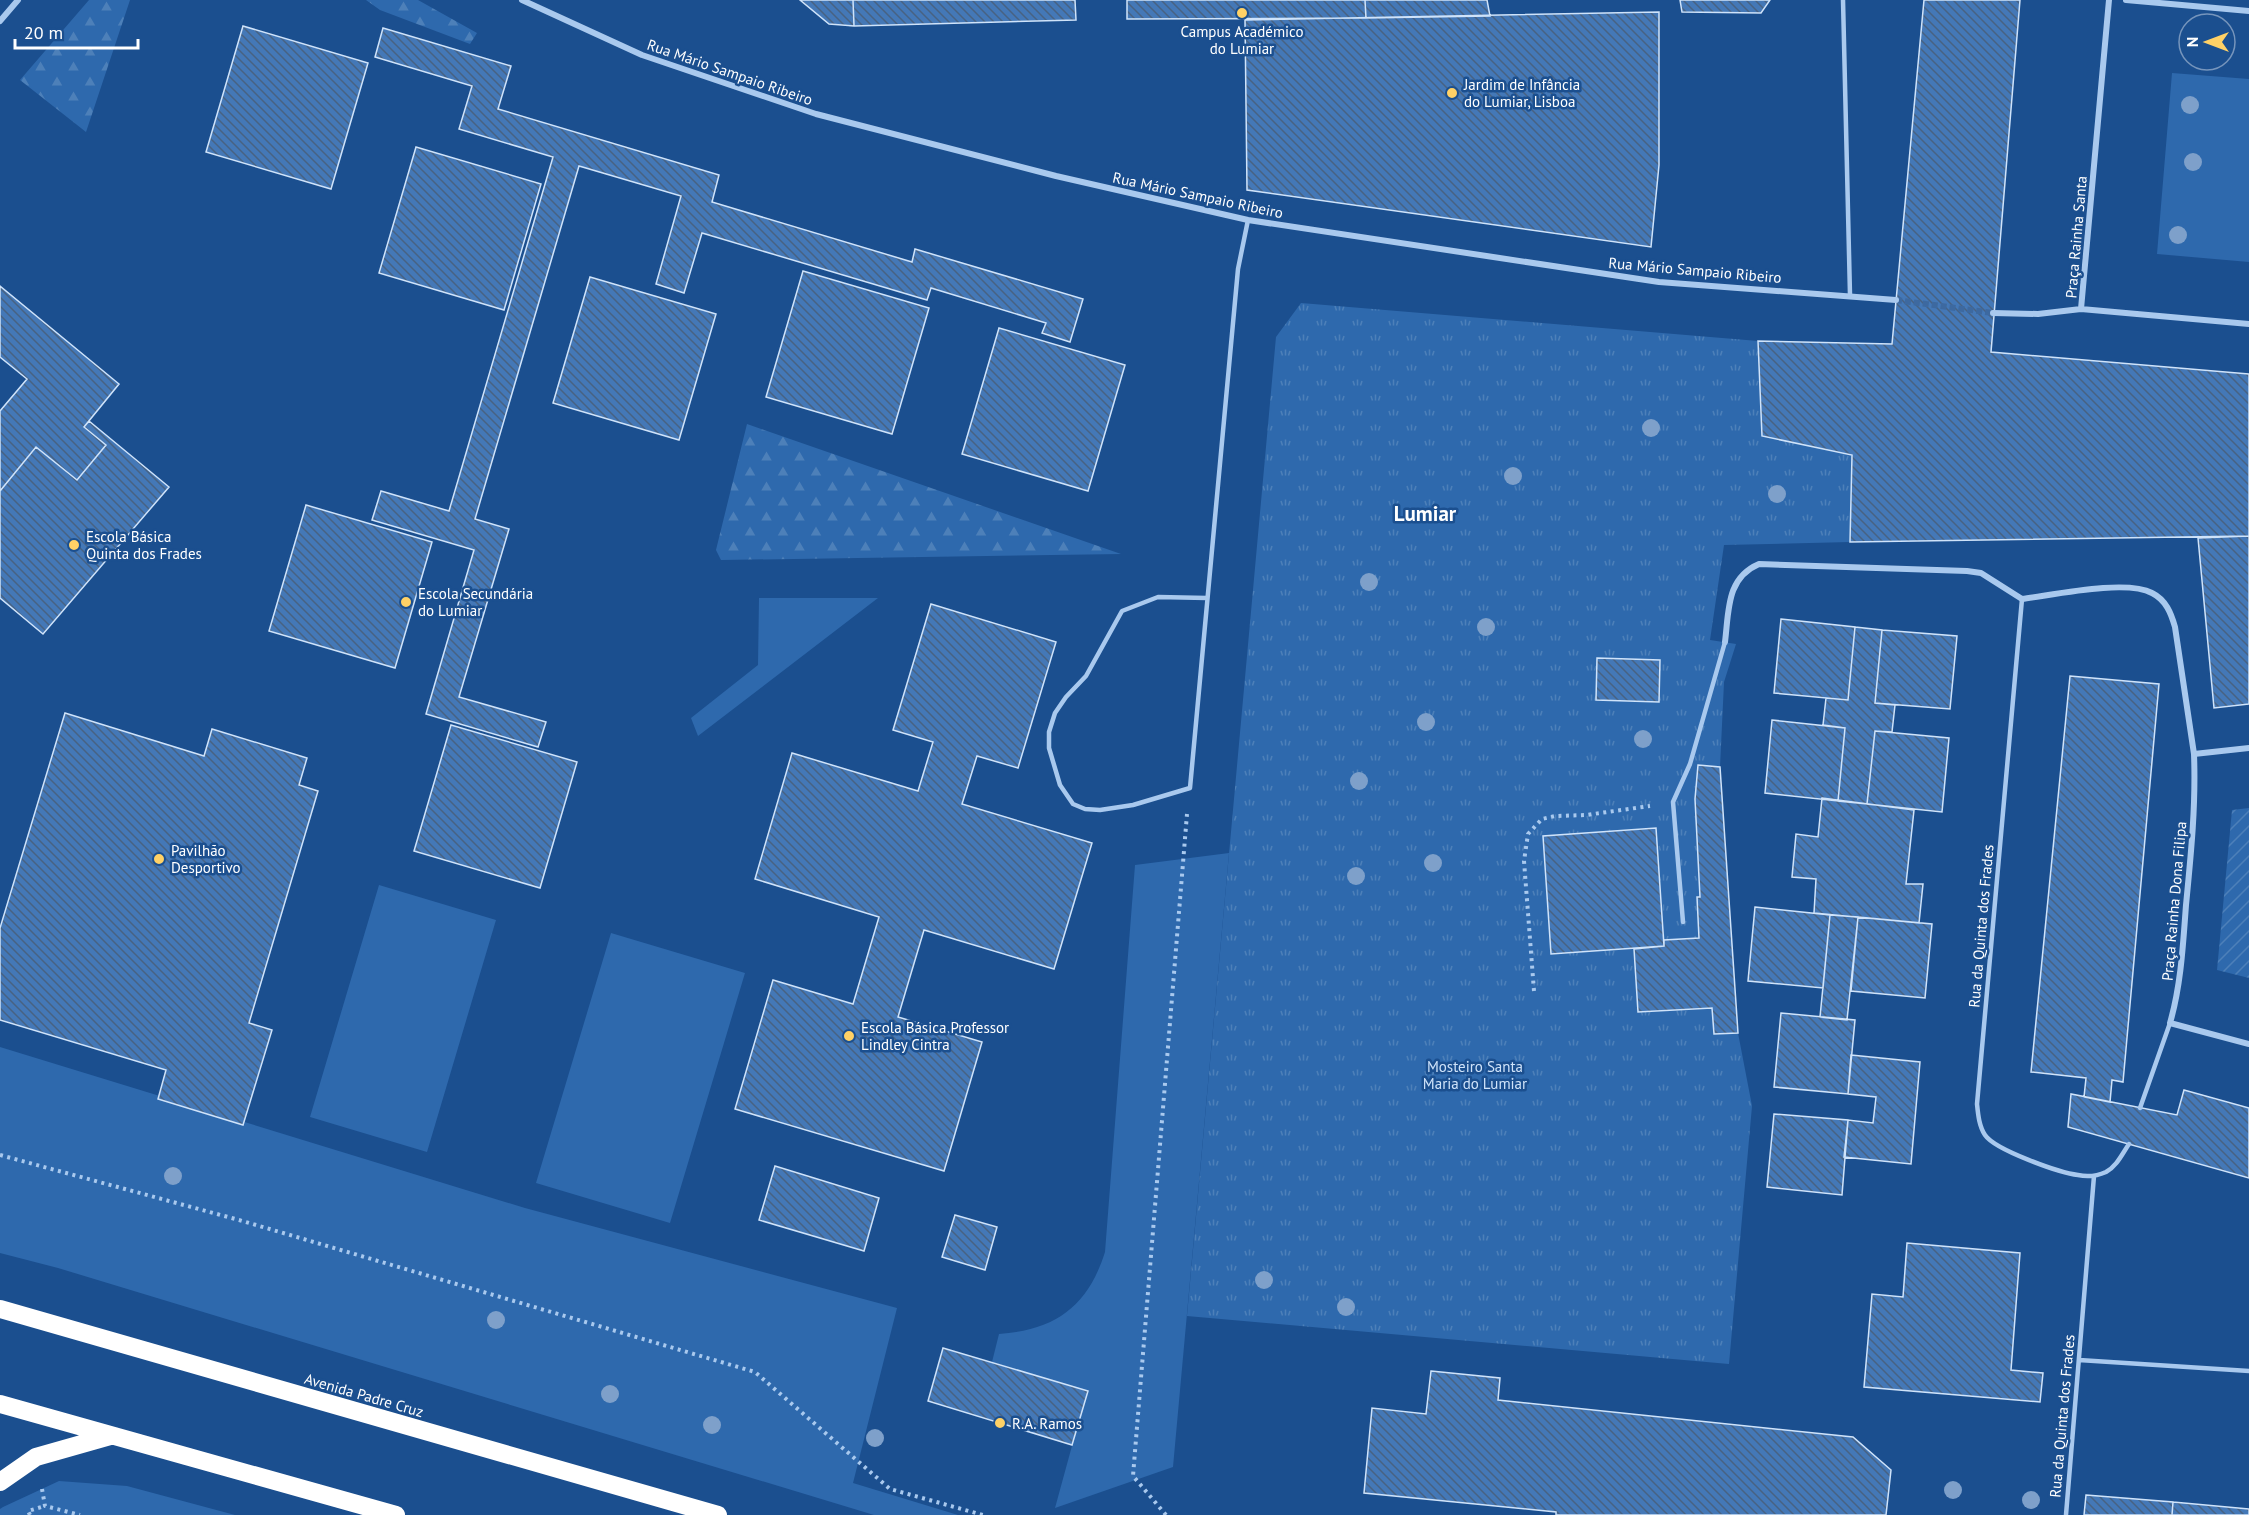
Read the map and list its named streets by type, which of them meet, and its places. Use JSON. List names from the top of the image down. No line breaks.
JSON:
{"streets":{"highway":["Avenida Padre Cruz"],"street":["Rua Mário Sampaio Ribeiro","Praça Rainha Santa","Praça Rainha Dona Filipa"],"lane":["Rua da Quinta dos Frades"]},"districts":["Lumiar"],"parks":["Mosteiro Santa Maria do Lumiar"],"places":["Campus Académico do Lumiar","Jardim de Infância do Lumiar, Lisboa","Escola Básica Quinta dos Frades","Escola Secundária do Lumiar","Pavilhão Desportivo","Escola Básica Professor Lindley Cintra","R.A. Ramos"],"scale_bar":"20 m","north":"left"}
